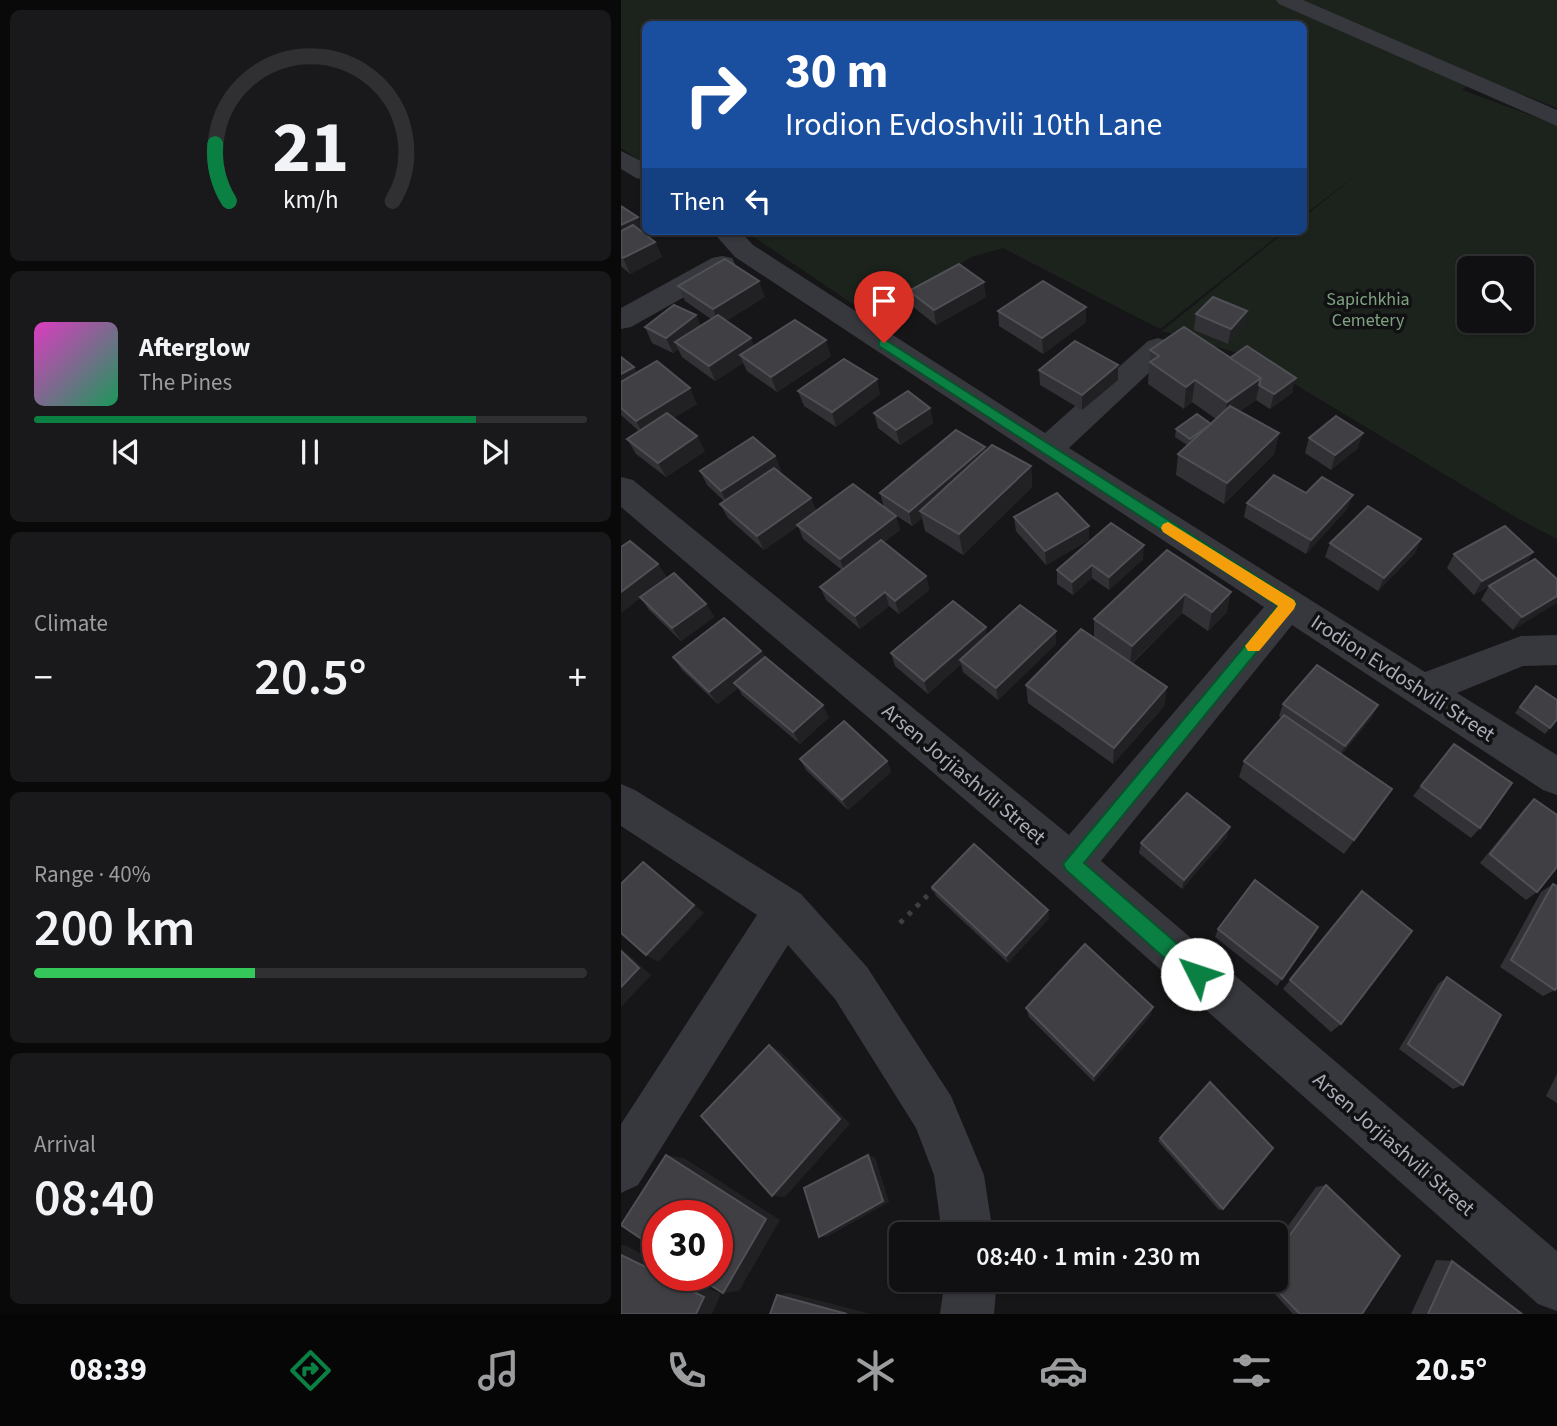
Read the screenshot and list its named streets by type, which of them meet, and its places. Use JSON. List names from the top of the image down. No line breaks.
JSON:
{"streets":{"street":["Irodion Evdoshvili Street","Arsen Jorjiashvili Street"]},"parks":["Sapichkhia Cemetery"],"page":{"turn":["30 m","Irodion Evdoshvili 10th Lane"],"then":"Then","song":["Afterglow","The Pines"],"tile":["Climate",["Range · 40%","200 km"],["Arrival","08:40"]],"heat":["−","20.5°","+"],"limit":"30","trip":"08:40 · 1 min · 230 m","tabs":["08:39","20.5°"],"gauge":["21","km/h"]}}
